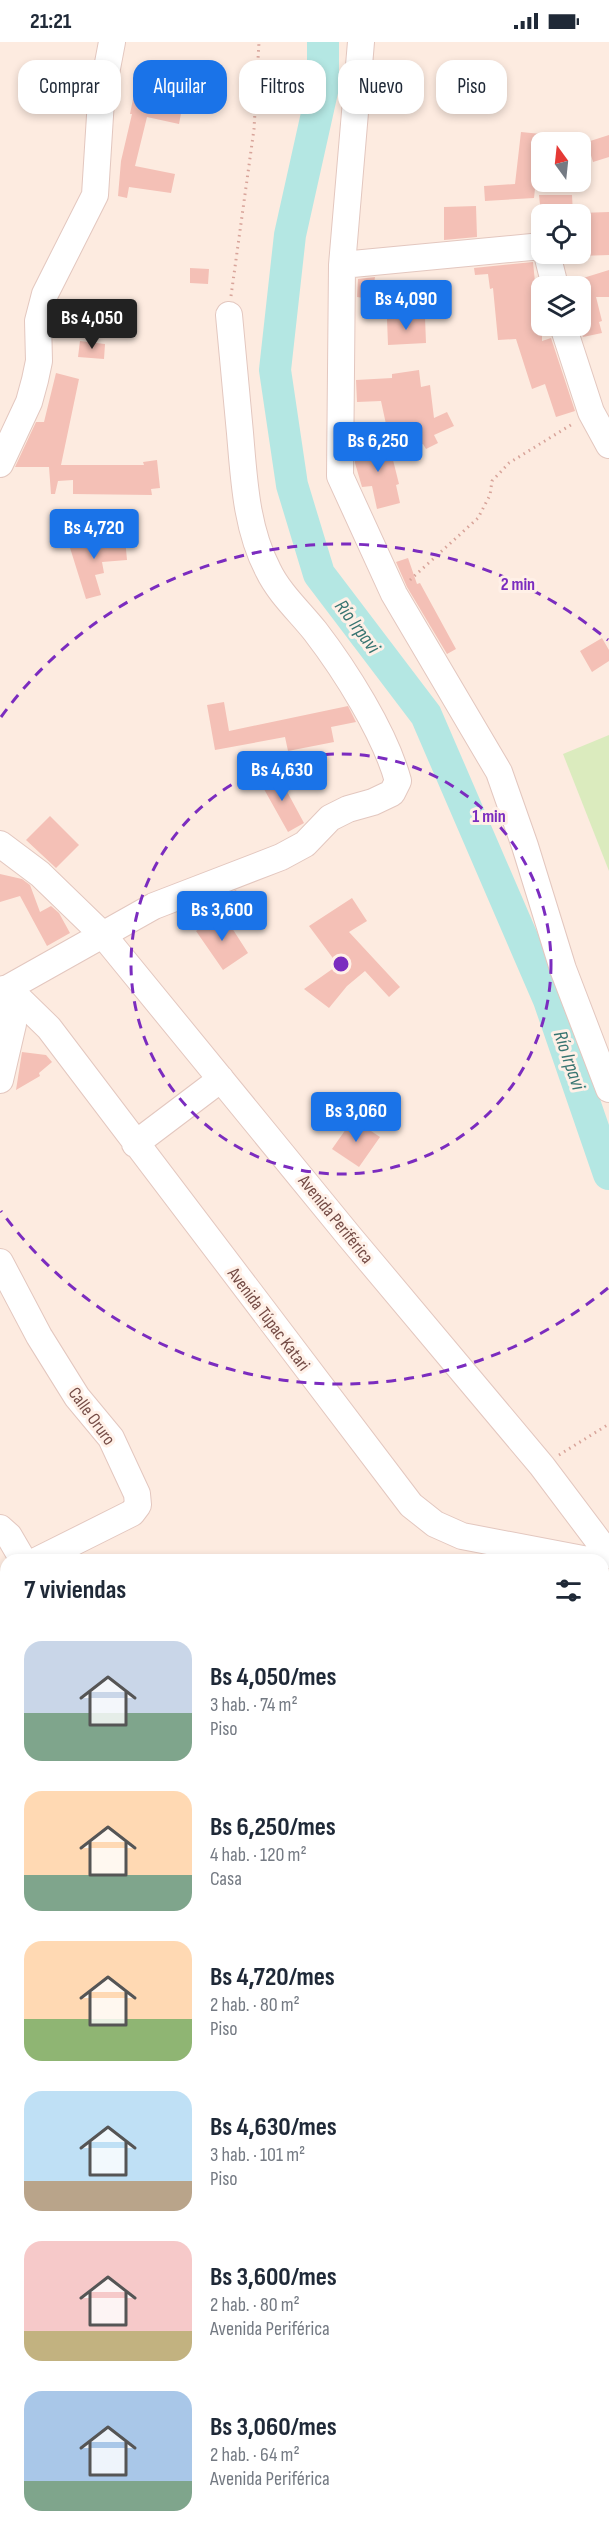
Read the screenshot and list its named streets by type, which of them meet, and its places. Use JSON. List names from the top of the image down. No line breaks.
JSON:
{"streets":{"street":["Avenida Periférica","Avenida Túpac Katari","Calle Oruro"]},"water":["Río Irpavi"],"north":"top","page":{"status":"21:21","chip":["Comprar","Alquilar","Filtros","Nuevo","Piso"],"price":["Bs 4,090","Bs 4,050","Bs 6,250","Bs 4,720","Bs 4,630","Bs 3,600","Bs 3,060"],"heading":"7 viviendas","list":[{"name":"Bs 4,050/mes","note":"3 hab. · 74 m² · Piso"},{"name":"Bs 6,250/mes","note":"4 hab. · 120 m² · Casa"},{"name":"Bs 4,720/mes","note":"2 hab. · 80 m² · Piso"},{"name":"Bs 4,630/mes","note":"3 hab. · 101 m² · Piso"},{"name":"Bs 3,600/mes","note":"2 hab. · 80 m² · Avenida Periférica"},{"name":"Bs 3,060/mes","note":"2 hab. · 64 m² · Avenida Periférica"}]},"rings":["2 min","1 min"]}
